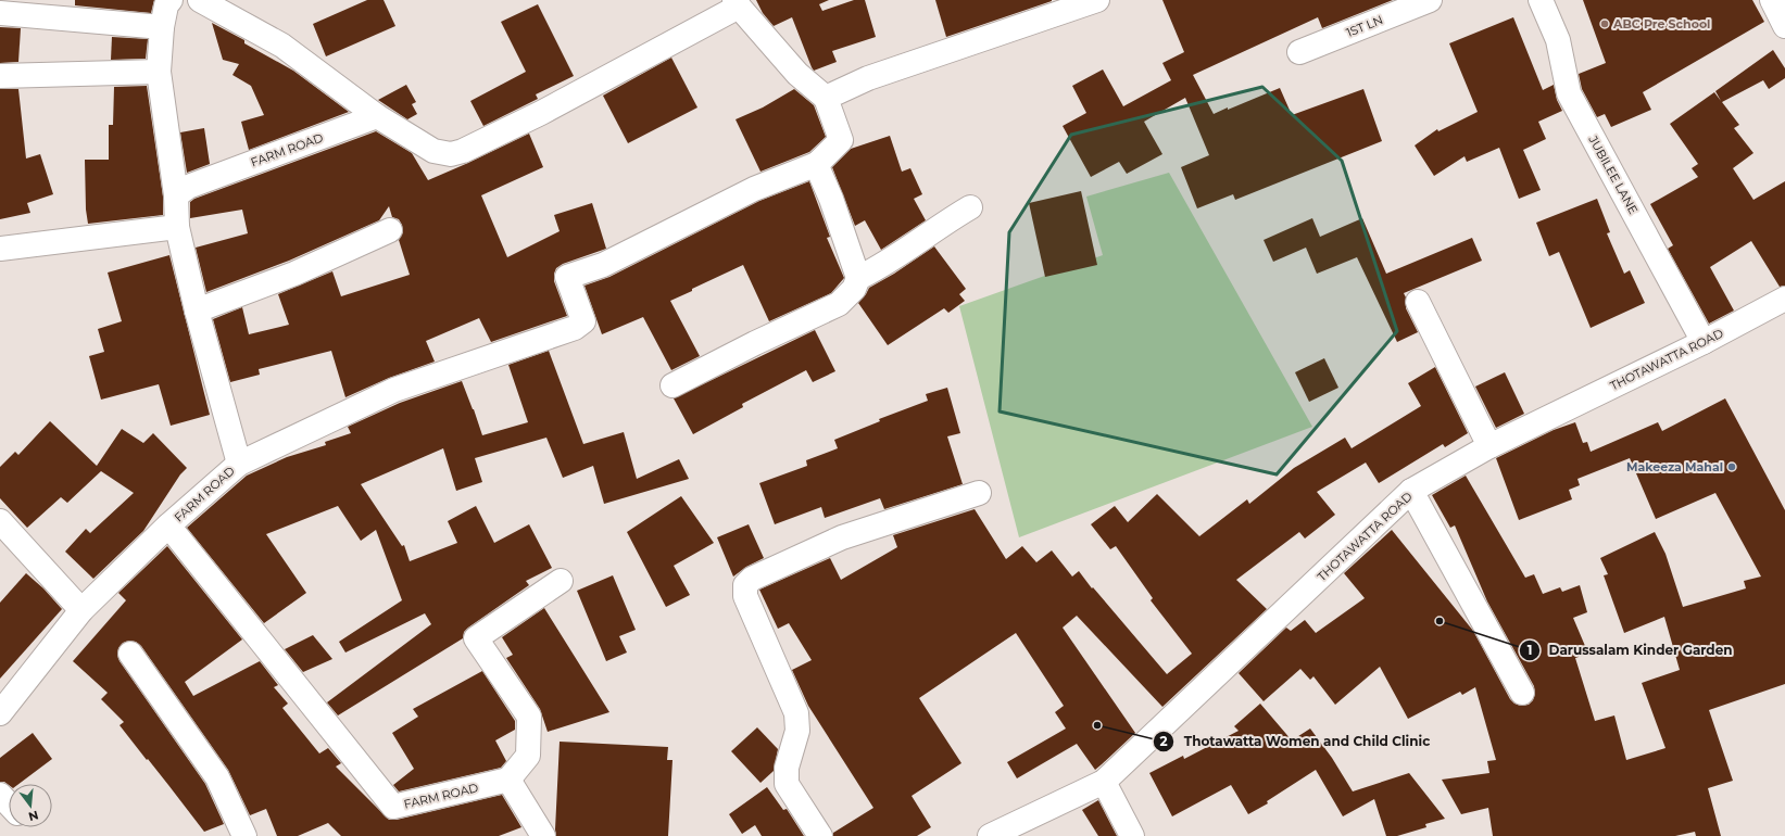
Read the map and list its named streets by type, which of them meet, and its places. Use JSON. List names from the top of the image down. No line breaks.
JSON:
{"streets":{"street":["1ST LN","FARM ROAD","JUBILEE LANE","THOTAWATTA ROAD"]},"crossings":[["JUBILEE LANE","THOTAWATTA ROAD"]],"places":["ABC Pre School","Makeeza Mahal","Darussalam Kinder Garden","Thotawatta Women and Child Clinic"],"north":"bottom"}
